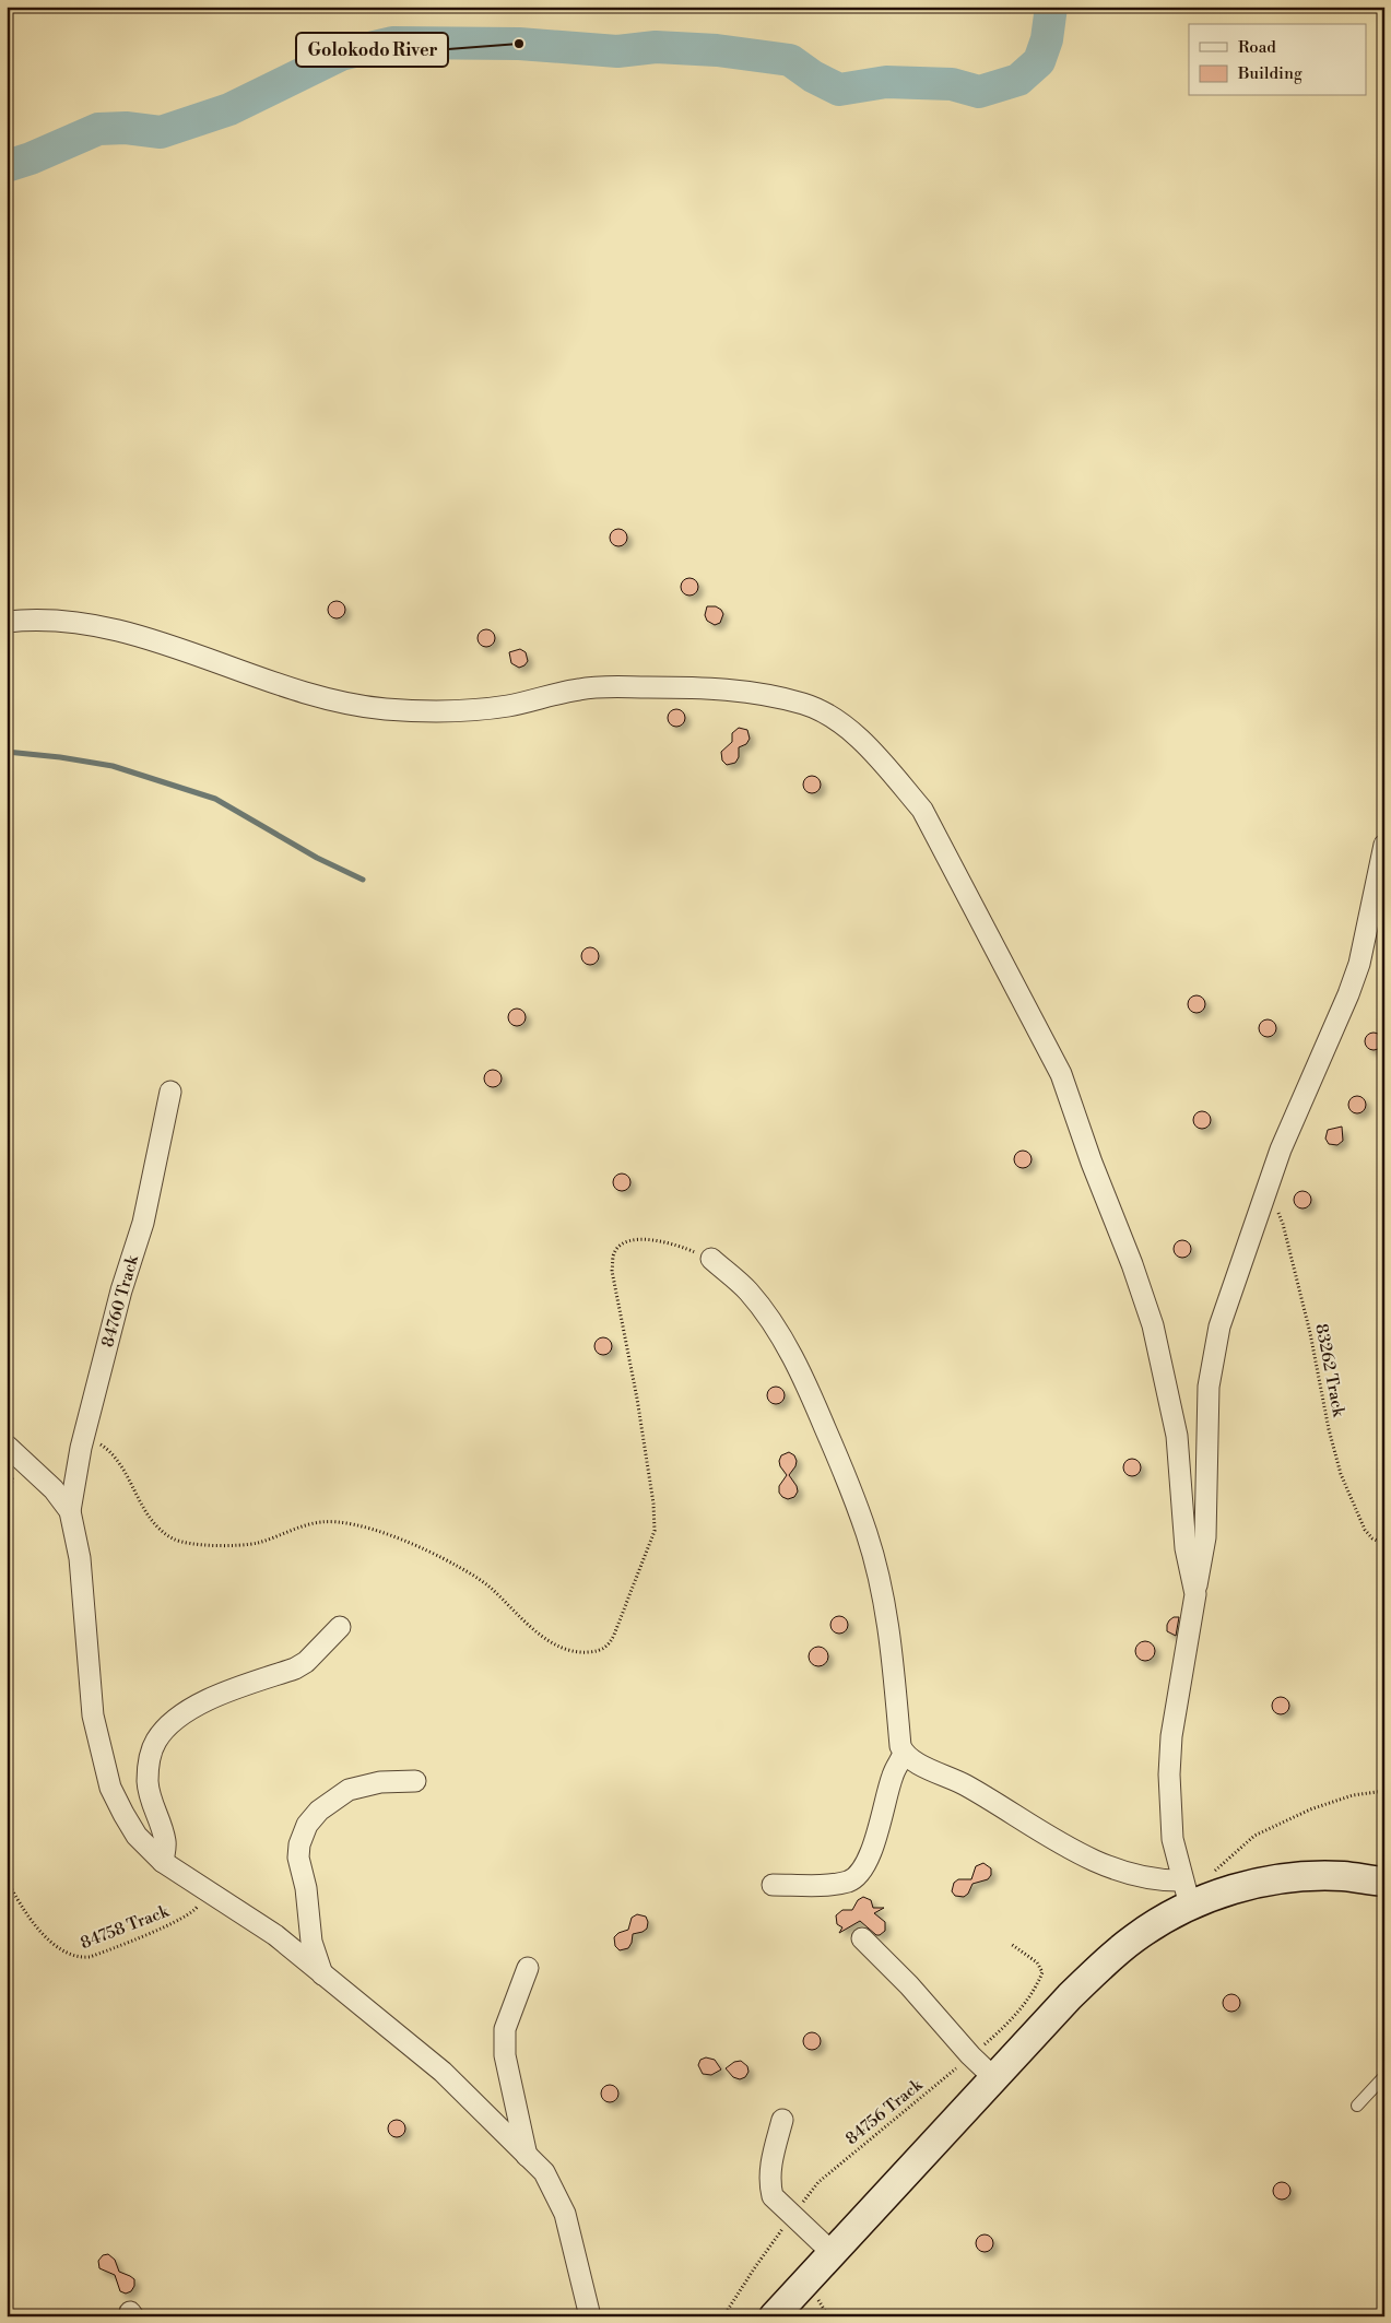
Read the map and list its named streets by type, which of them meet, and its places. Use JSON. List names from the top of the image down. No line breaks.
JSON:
{"streets":{"street":["84760 Track"],"path":["83262 Track","84758 Track","84756 Track"]},"places":["Golokodo River"],"legend":["Road","Building"]}
